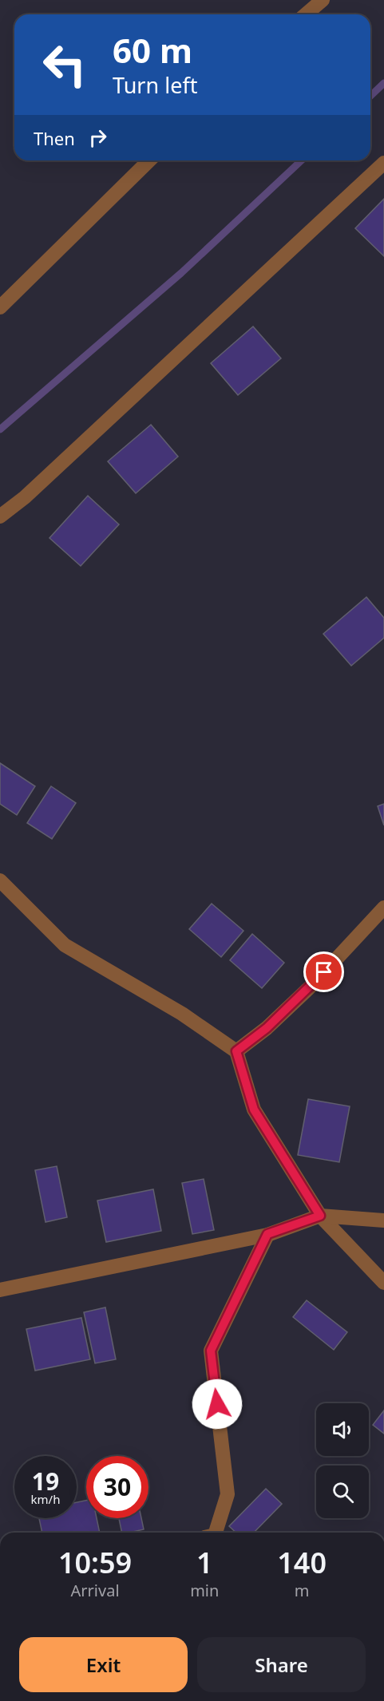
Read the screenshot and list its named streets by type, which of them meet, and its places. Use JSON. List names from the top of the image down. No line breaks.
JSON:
{"page":{"turn":["60 m","Turn left"],"then":"Then","speed":"19 km/h","limit":"30","eta":["10:59","Arrival","1","min","140","m"],"buttons":["Exit","Share"]}}
